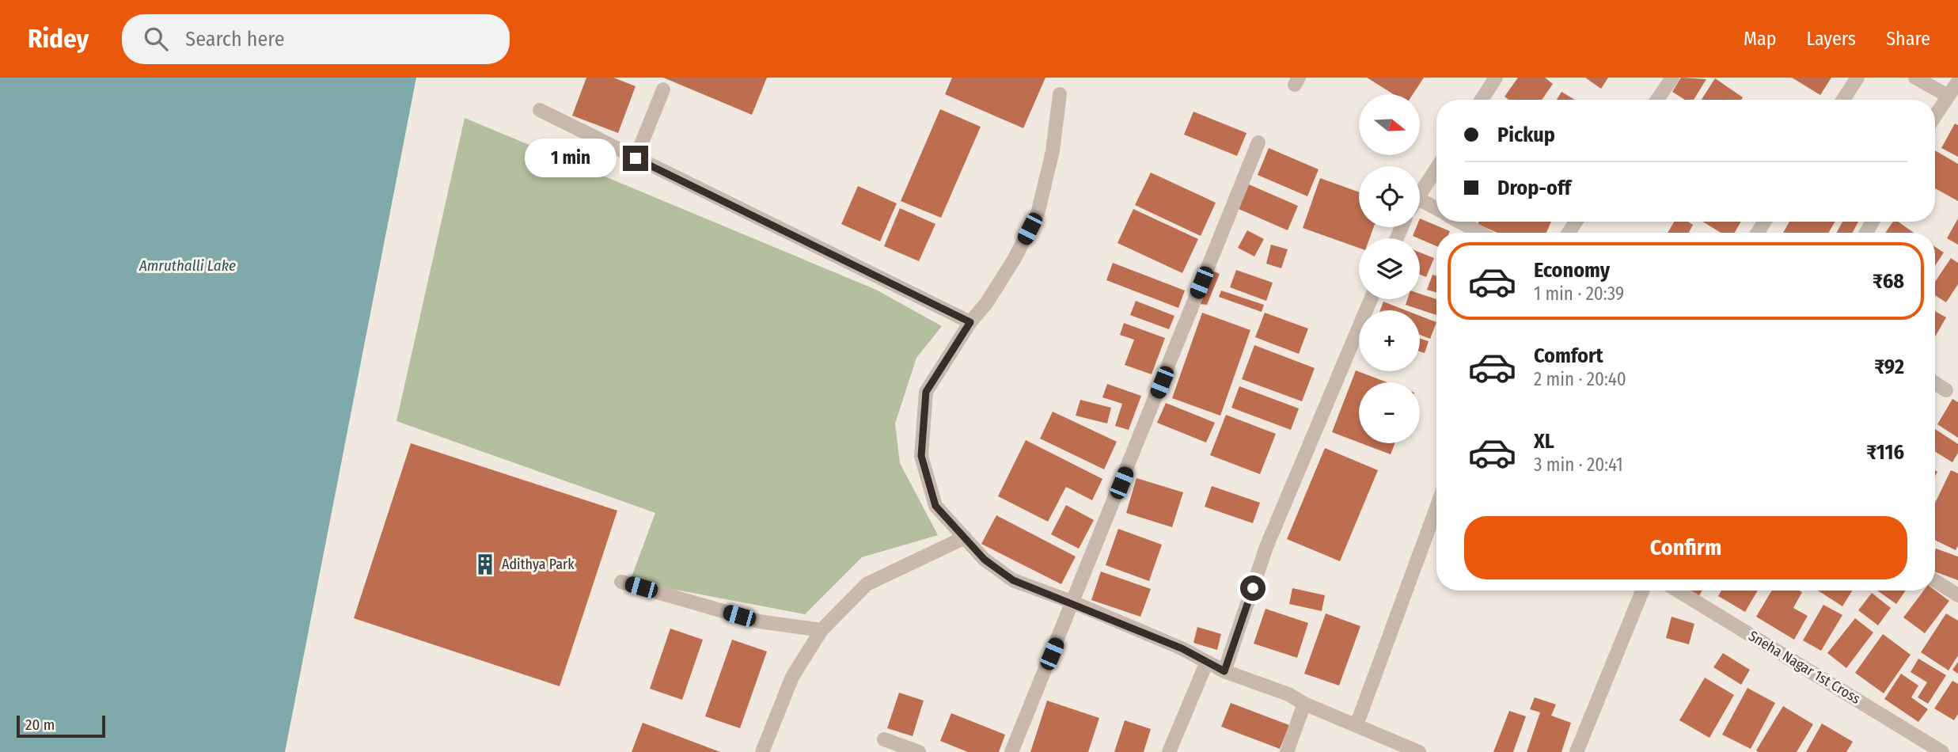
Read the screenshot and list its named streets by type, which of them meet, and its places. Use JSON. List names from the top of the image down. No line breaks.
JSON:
{"streets":{"street":["Sneha Nagar 1st Cross"]},"water":["Amruthalli Lake"],"places":{"building":["Adithya Park"]},"scale_bar":"20 m","north":"right","page":{"header":"Ridey","search":"Search here","nav":["Map","Layers","Share"],"map_buttons":["+","−"],"banner":["Pickup","Drop-off"],"bubble":"1 min","list":[{"name":"Economy","note":"1 min · 20:39","value":"₹68"},{"name":"Comfort","note":"2 min · 20:40","value":"₹92"},{"name":"XL","note":"3 min · 20:41","value":"₹116"}],"buttons":"Confirm","scale":"20 m"}}
